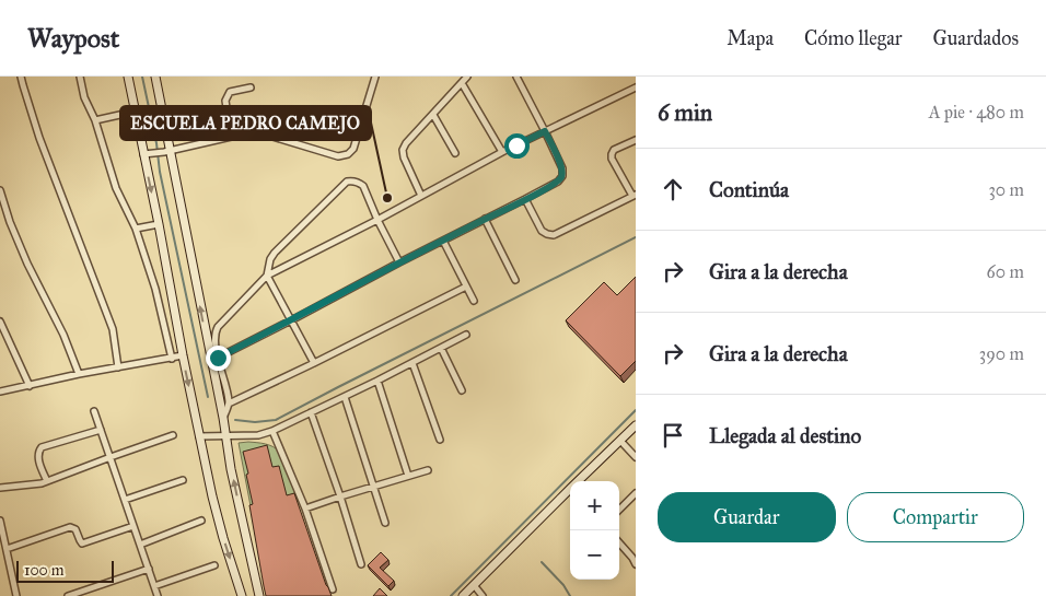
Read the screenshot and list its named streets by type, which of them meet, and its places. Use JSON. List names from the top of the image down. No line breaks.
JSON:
{"places":["ESCUELA PEDRO CAMEJO"],"scale_bar":"100 m","page":{"header":"Waypost","nav":["Mapa","Cómo llegar","Guardados"],"heading":["6 min","A pie · 480 m"],"list":[["Continúa","30 m"],["Gira a la derecha","60 m"],["Gira a la derecha","390 m"],"Llegada al destino"],"buttons":["Guardar","Compartir"],"map_buttons":["+","−"],"scale":"100 m"}}
